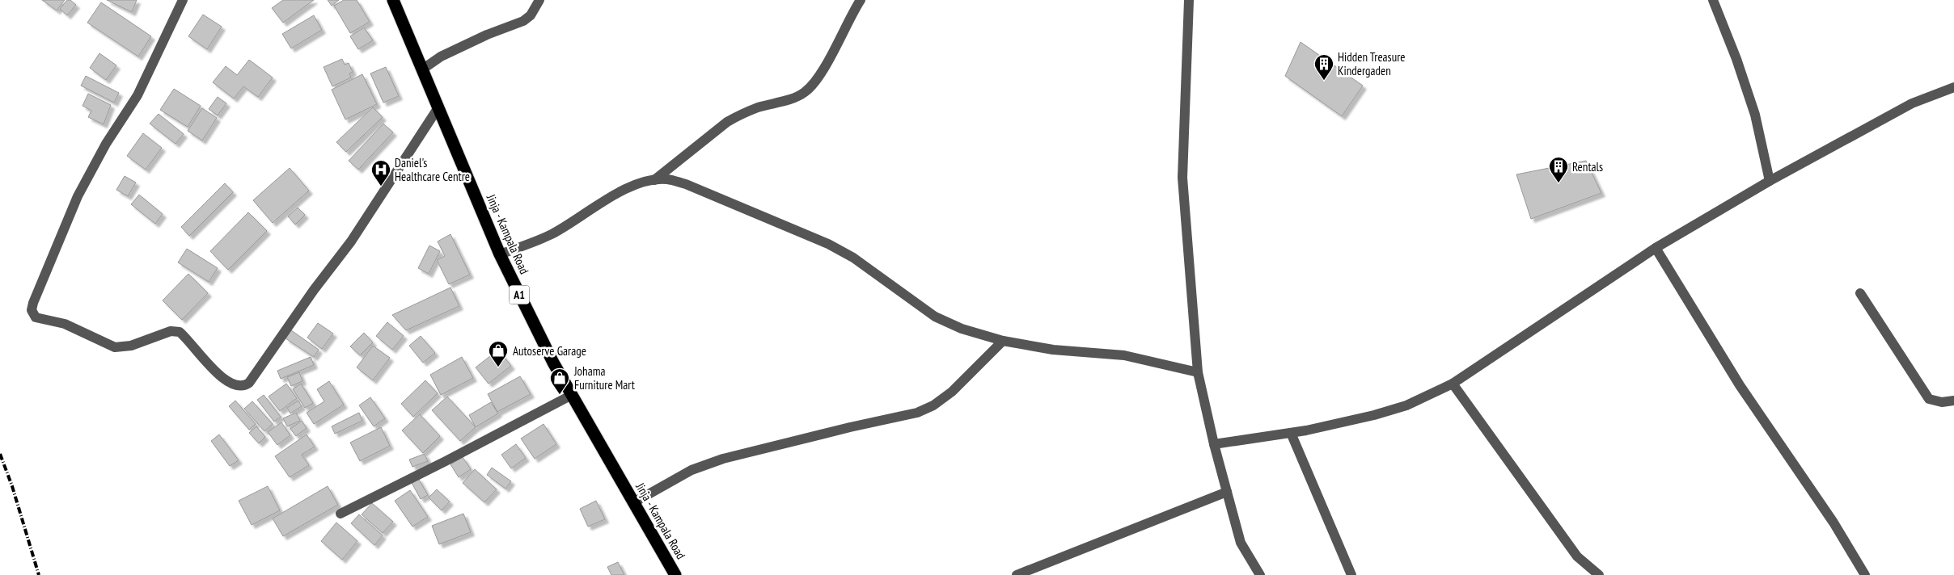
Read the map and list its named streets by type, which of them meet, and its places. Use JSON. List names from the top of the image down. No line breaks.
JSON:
{"streets":{"highway":["Jinja - Kampala Road","A1"]},"places":{"building":["Hidden Treasure Kindergaden","Rentals"],"hospital":["Daniel's Healthcare Centre"],"shop":["Autoserve Garage","Johama Furniture Mart"]}}
